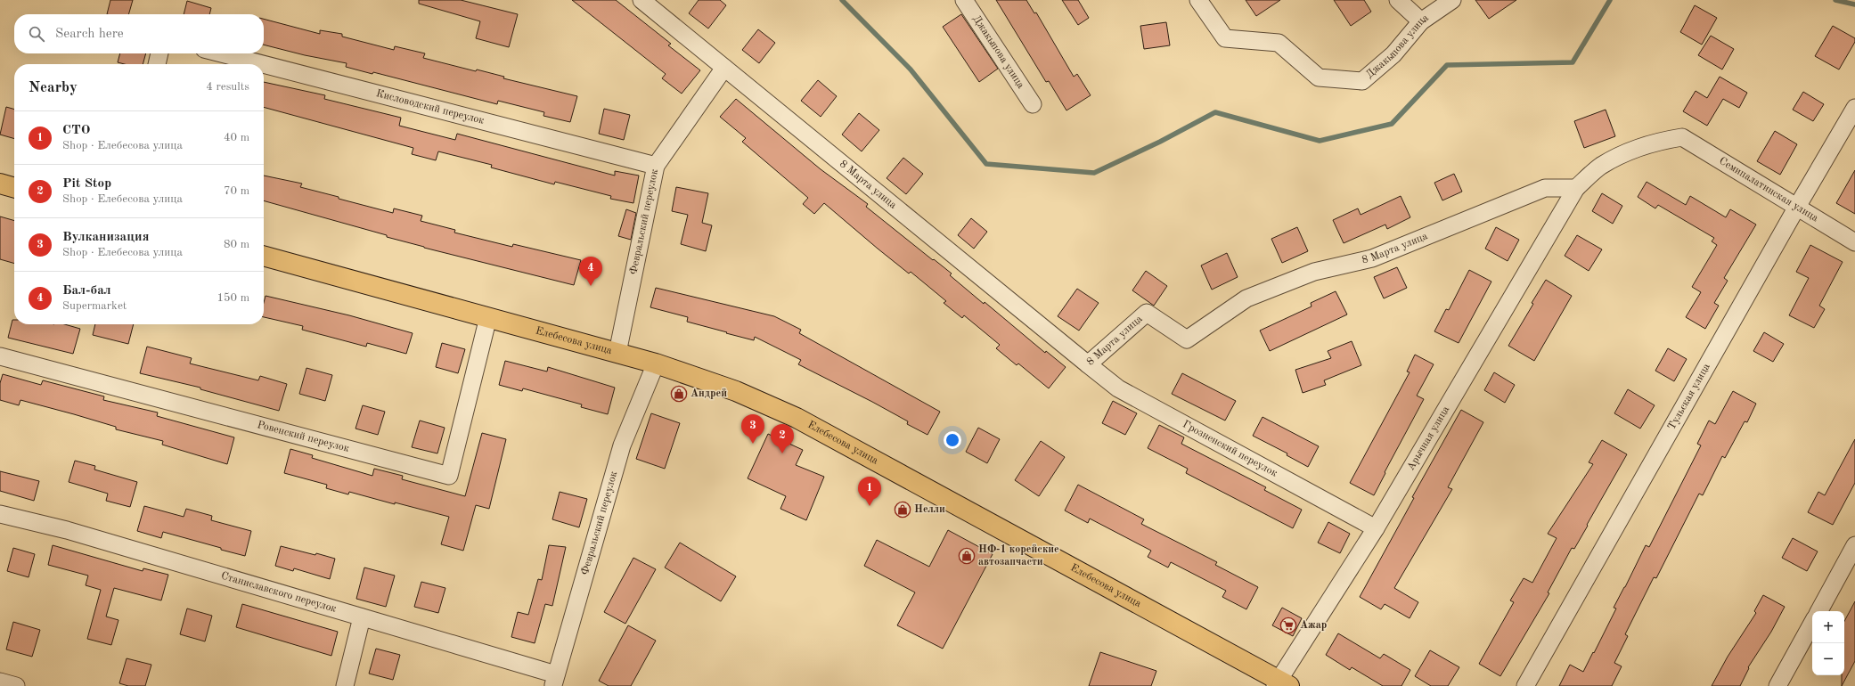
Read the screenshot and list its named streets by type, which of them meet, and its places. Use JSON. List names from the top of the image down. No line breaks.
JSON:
{"streets":{"main road":["Елебесова улица"],"street":["Джакыпова улица","Кисловодский переулок","8 Марта улица","Семипалатинская улица","Февральский переулок","Тульская улица","Ровенский переулок","Арычная улица","Грозненский переулок","Станиславского переулок"]},"crossings":[["Кисловодский переулок","Февральский переулок"],["8 Марта улица","Семипалатинская улица"],["8 Марта улица","Февральский переулок"],["8 Марта улица","Арычная улица"],["8 Марта улица","Грозненский переулок"],["Семипалатинская улица","Тульская улица"],["Семипалатинская улица","Арычная улица"],["Февральский переулок","Елебесова улица"],["Февральский переулок","Станиславского переулок"],["Елебесова улица","Ровенский переулок"],["Елебесова улица","Арычная улица"],["Арычная улица","Грозненский переулок"]],"places":{"shop":["Андрей","Нелли","НФ-1 корейские автозапчасти"],"supermarket":["Ажар"]},"page":{"search":"Search here","heading":["Nearby","4 results"],"list":[{"mark":"1","name":"СТО","note":"Shop · Елебесова улица","value":"40 m"},{"mark":"2","name":"Pit Stop","note":"Shop · Елебесова улица","value":"70 m"},{"mark":"3","name":"Вулканизация","note":"Shop · Елебесова улица","value":"80 m"},{"mark":"4","name":"Бал-бал","note":"Supermarket","value":"150 m"}],"pins":["4","3","2","1"],"map_buttons":["+","−"]}}
